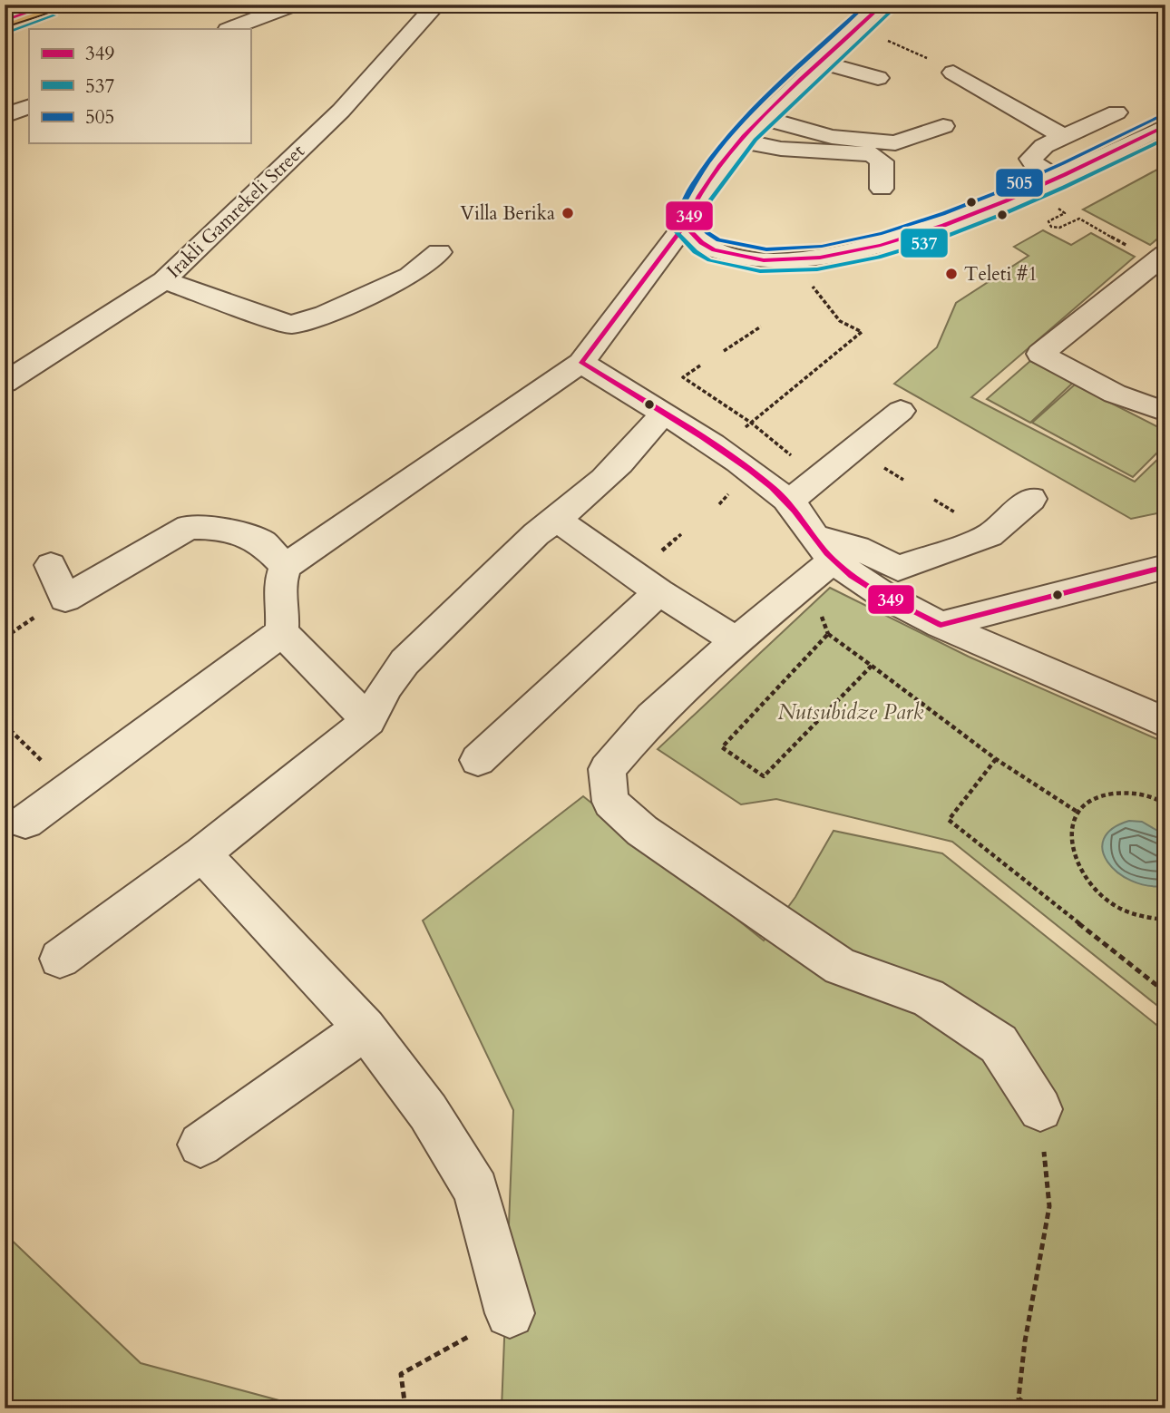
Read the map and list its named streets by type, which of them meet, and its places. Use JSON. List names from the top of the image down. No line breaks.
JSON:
{"streets":{"street":["Irakli Gamrekeli Street"]},"parks":["Nutsubidze Park"],"places":["Villa Berika","Teleti #1"],"lines":["transit line 349","transit line 505","transit line 537"],"legend":["349","537","505"]}
